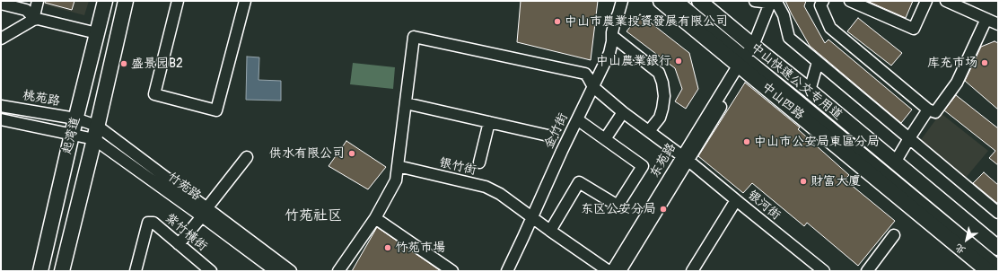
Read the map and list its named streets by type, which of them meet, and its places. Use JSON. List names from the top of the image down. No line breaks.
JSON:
{"streets":{"main road":["中山四路","起湾道"],"street":["中山快速公交专用道","桃苑路","金竹街","东苑路","银竹街","竹苑路","银河街","紫竹横街"]},"crossings":[["中山快速公交专用道","中山四路"],["中山快速公交专用道","东苑路"],["桃苑路","起湾道"],["桃苑路","竹苑路"],["中山四路","东苑路"],["金竹街","银竹街"],["金竹街","银河街"],["起湾道","竹苑路"],["东苑路","银河街"]],"districts":["竹苑社区"],"places":["中山市農業投資發展有限公司","中山農業銀行","库充市场","盛景园B2","中山市公安局東區分局","供水有限公司","財富大廈","东区公安分局","竹苑市場"],"north":"bottom left"}
